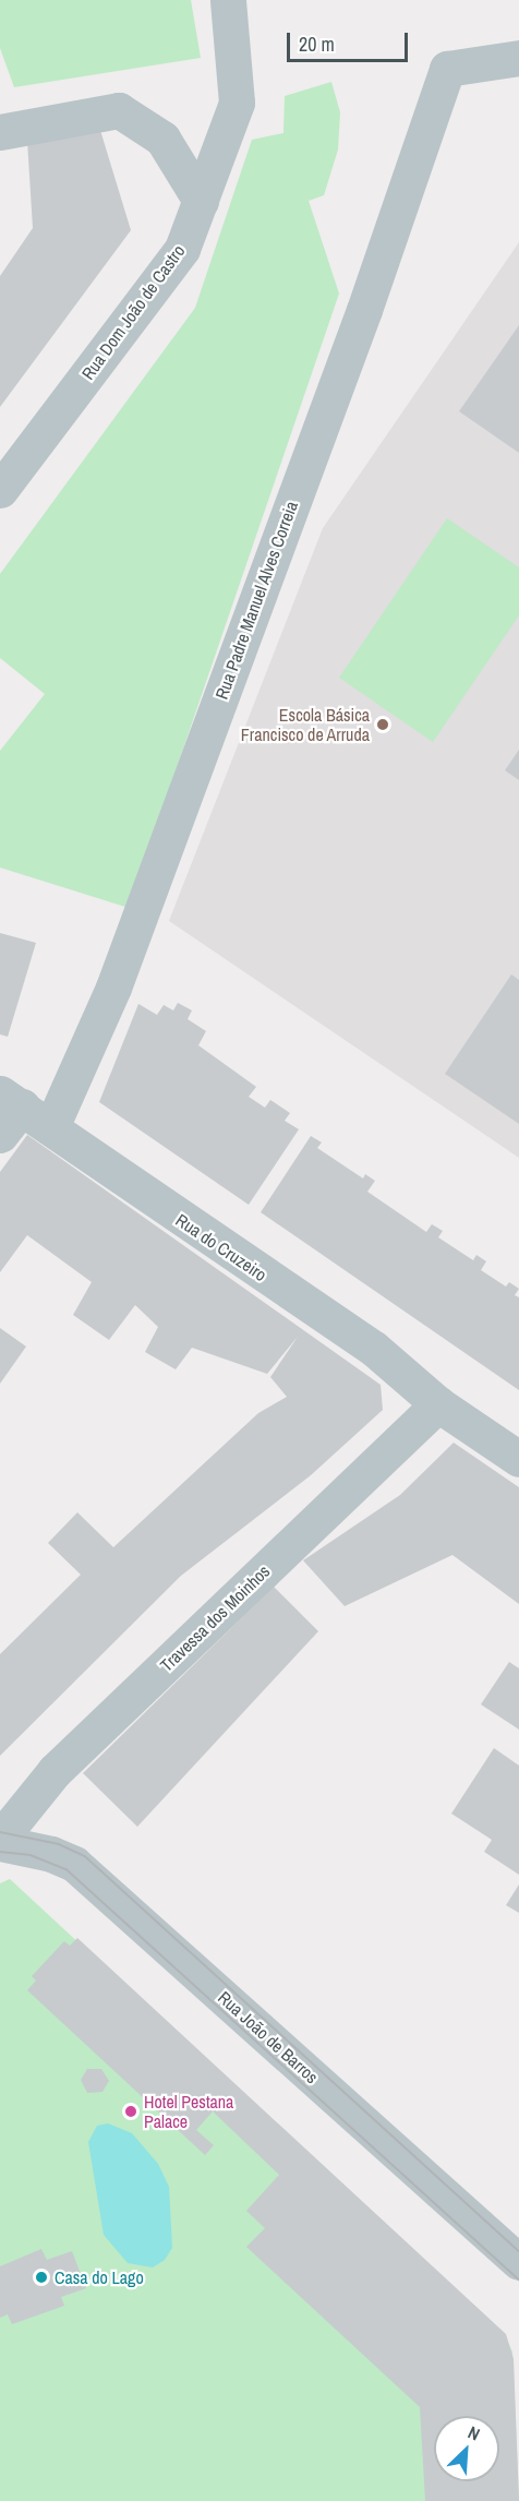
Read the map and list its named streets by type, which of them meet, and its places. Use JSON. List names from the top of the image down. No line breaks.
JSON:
{"streets":{"street":["Rua Dom João de Castro","Rua Padre Manuel Alves Correia","Rua do Cruzeiro","Travessa dos Moinhos","Rua João de Barros"]},"crossings":[["Rua Padre Manuel Alves Correia","Rua do Cruzeiro"],["Rua do Cruzeiro","Travessa dos Moinhos"],["Travessa dos Moinhos","Rua João de Barros"]],"places":["Escola Básica Francisco de Arruda","Hotel Pestana Palace","Casa do Lago"],"scale_bar":"20 m","north":"top right"}
